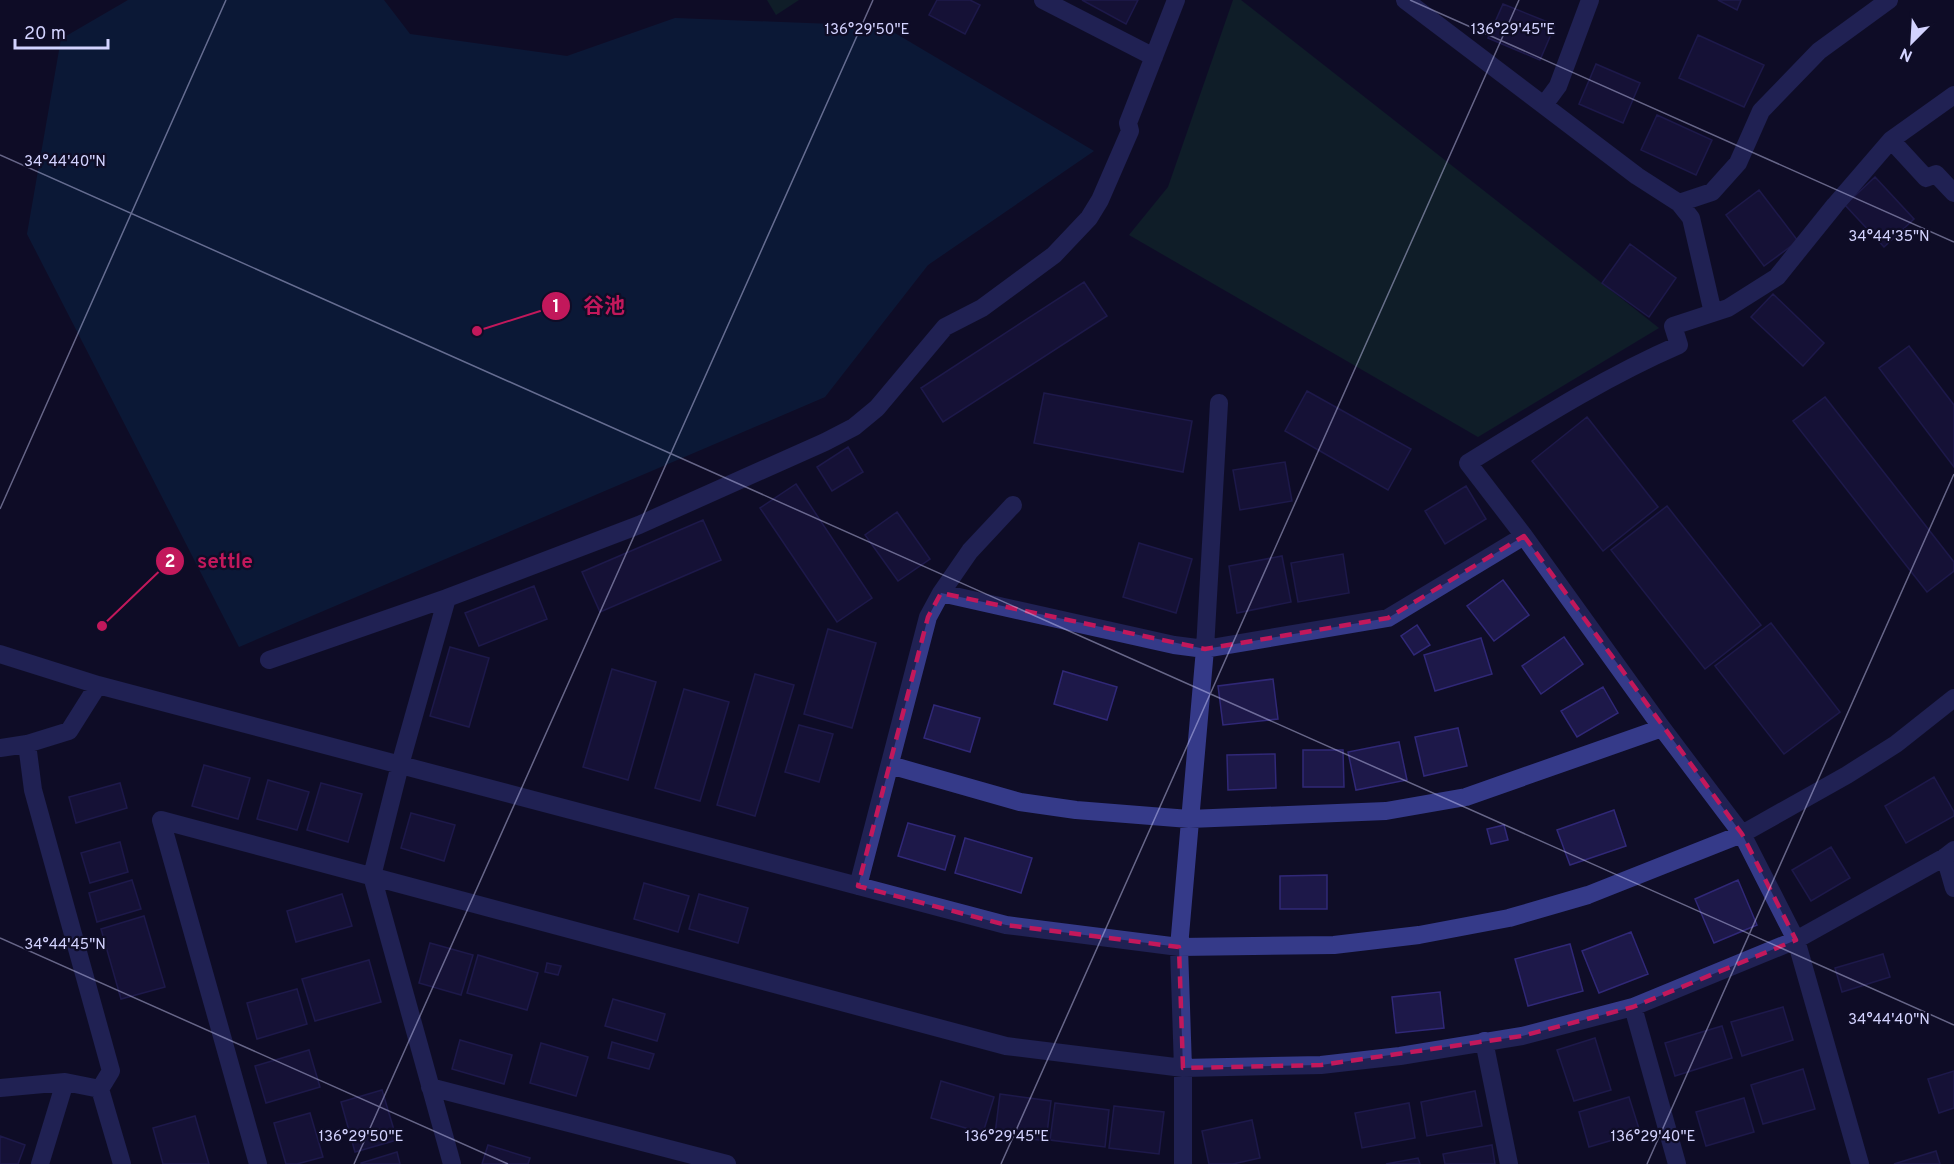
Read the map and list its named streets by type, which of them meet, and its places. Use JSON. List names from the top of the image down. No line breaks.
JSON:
{"places":["谷池","settle"],"scale_bar":"20 m","north":"bottom left","coordinates":["136°29'50\"E","136°29'45\"E","34°44'40\"N","34°44'35\"N","34°44'45\"N","136°29'40\"E"]}
